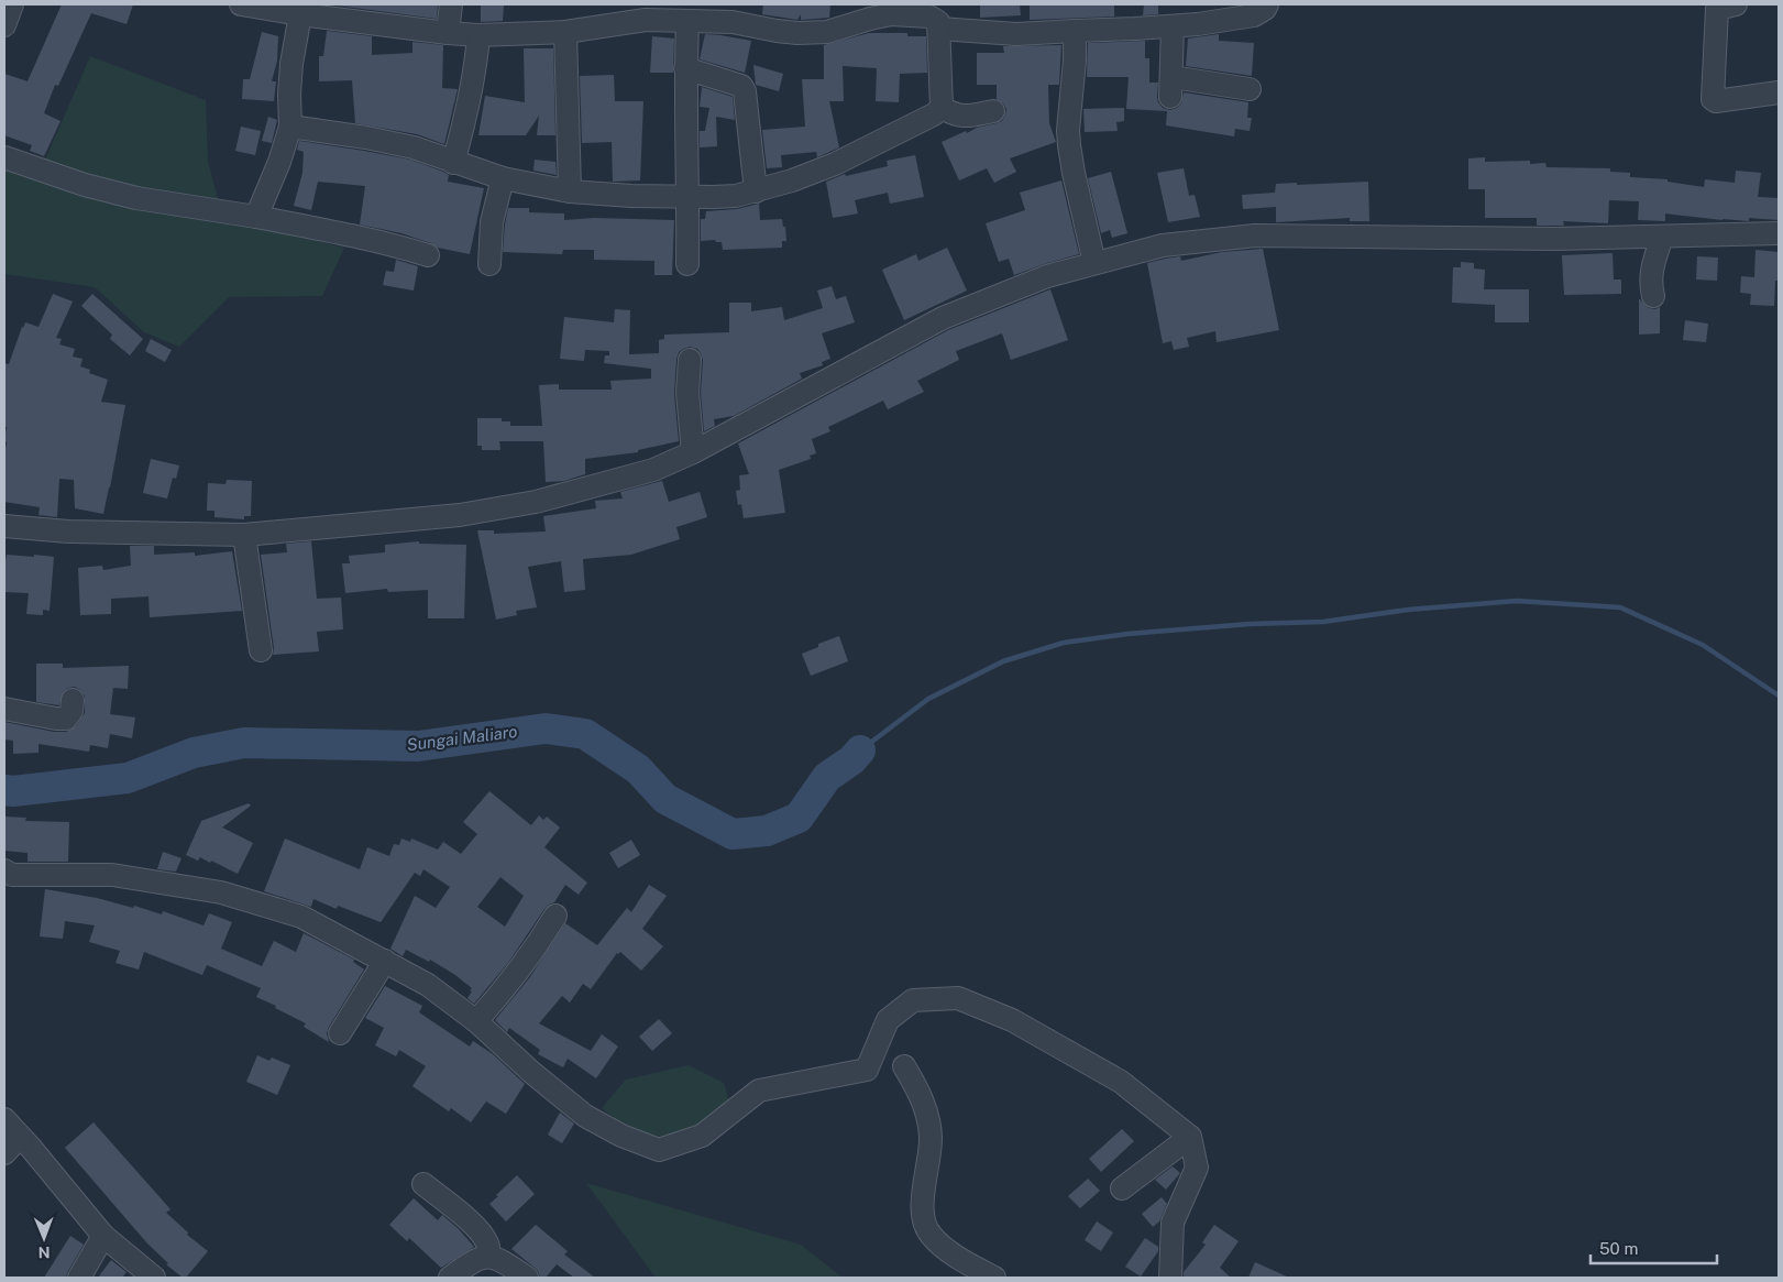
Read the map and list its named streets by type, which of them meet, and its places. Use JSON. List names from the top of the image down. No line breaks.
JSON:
{"water":["Sungai Maliaro"],"scale_bar":"50 m","north":"bottom"}
